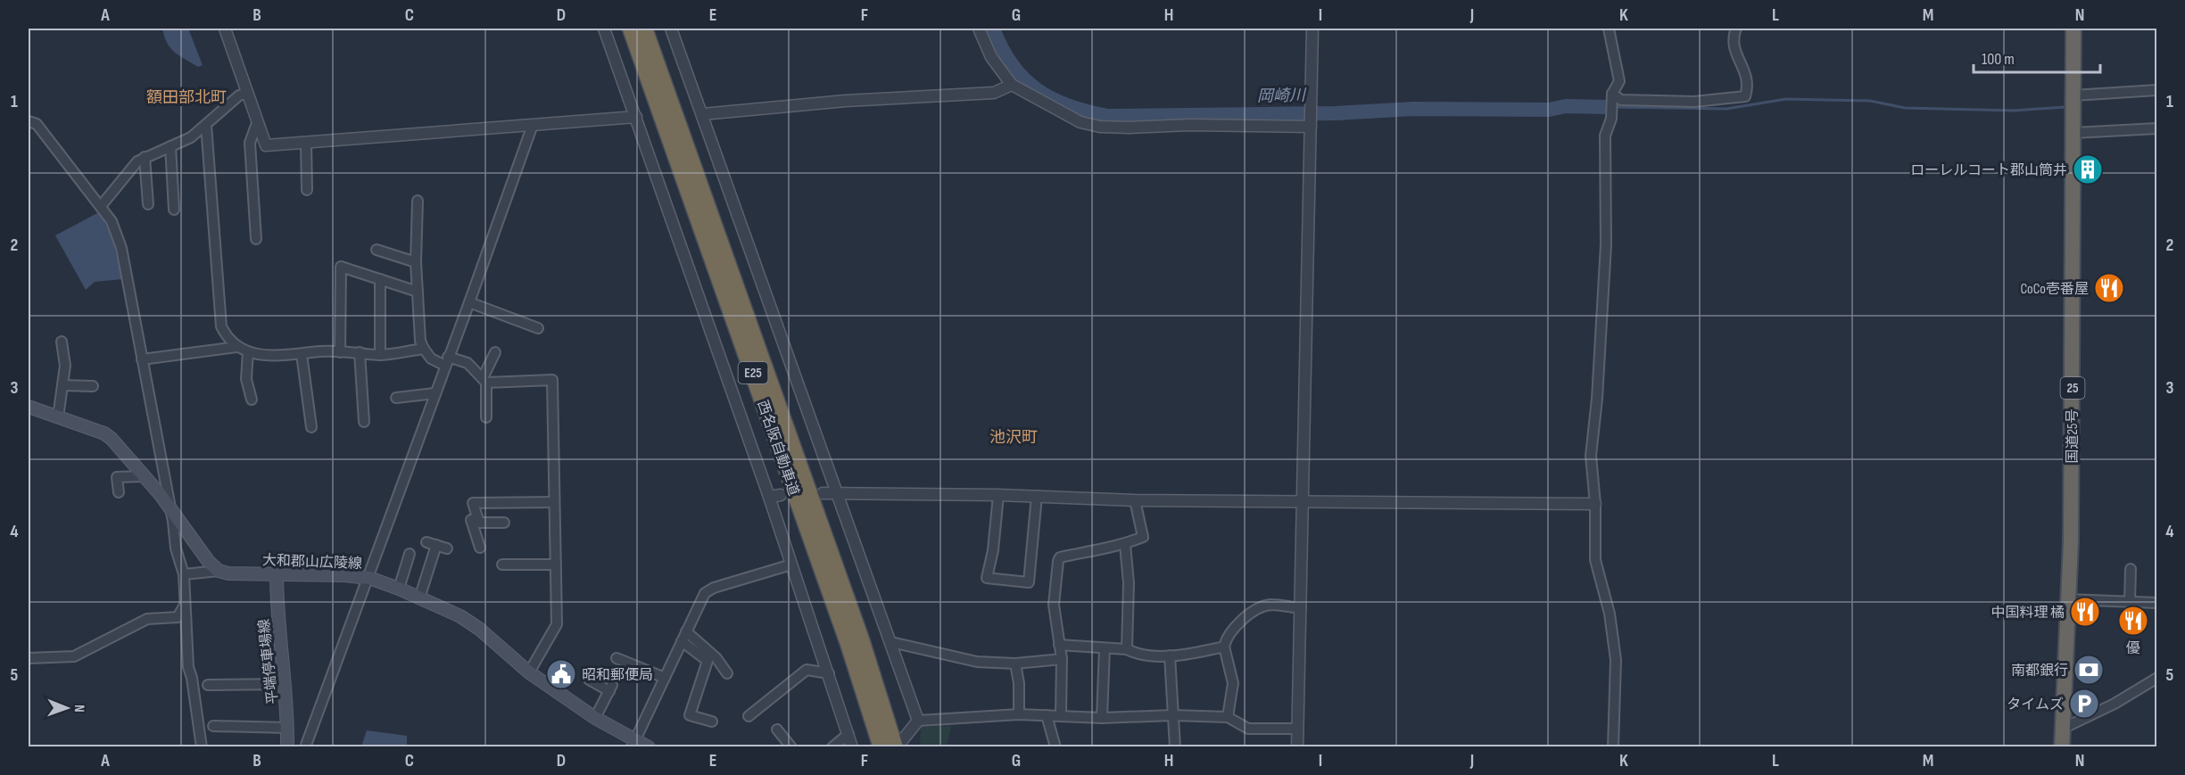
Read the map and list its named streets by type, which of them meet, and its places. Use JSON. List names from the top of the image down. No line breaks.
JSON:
{"streets":{"highway":["E25","25","国道25号","西名阪自動車道"],"main road":["大和郡山広陵線","平端停車場線"]},"crossings":[["大和郡山広陵線","平端停車場線"]],"districts":["額田部北町","池沢町"],"water":["岡崎川"],"places":{"building":["ローレルコート郡山筒井"],"restaurant":["CoCo壱番屋","中国料理 橘","優"],"bank":["南都銀行"],"public building":["昭和郵便局"],"parking":["タイムズ"]},"scale_bar":"100 m","north":"right","grid":{"columns":["A","B","C","D","E","F","G","H","I","J","K","L","M","N"],"rows":["1","2","3","4","5"]}}
